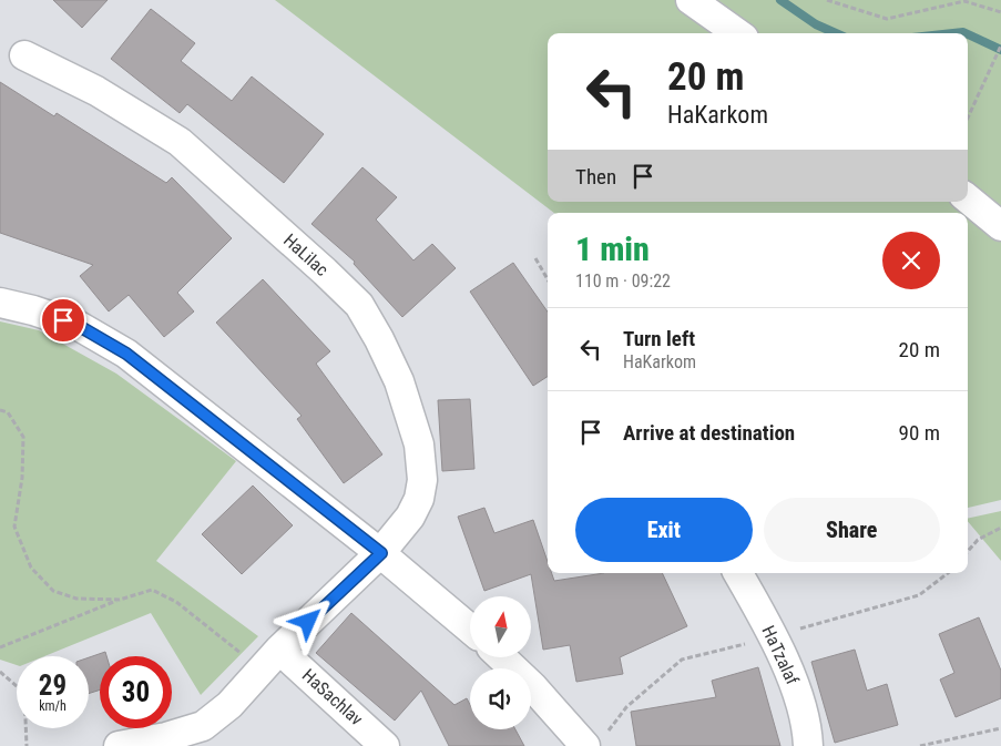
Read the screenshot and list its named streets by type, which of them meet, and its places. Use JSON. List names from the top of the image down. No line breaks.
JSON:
{"streets":{"street":["HaLilac","HaTzalaf","HaSachlav"]},"crossings":[["HaLilac","HaSachlav"]],"north":"top","page":{"turn":["20 m","HaKarkom"],"then":"Then","heading":["1 min","110 m · 09:22"],"list":[{"name":"Turn left","note":"HaKarkom","value":"20 m"},{"name":"Arrive at destination","value":"90 m"}],"buttons":["Exit","Share"],"speed":"29 km/h","limit":"30"}}
